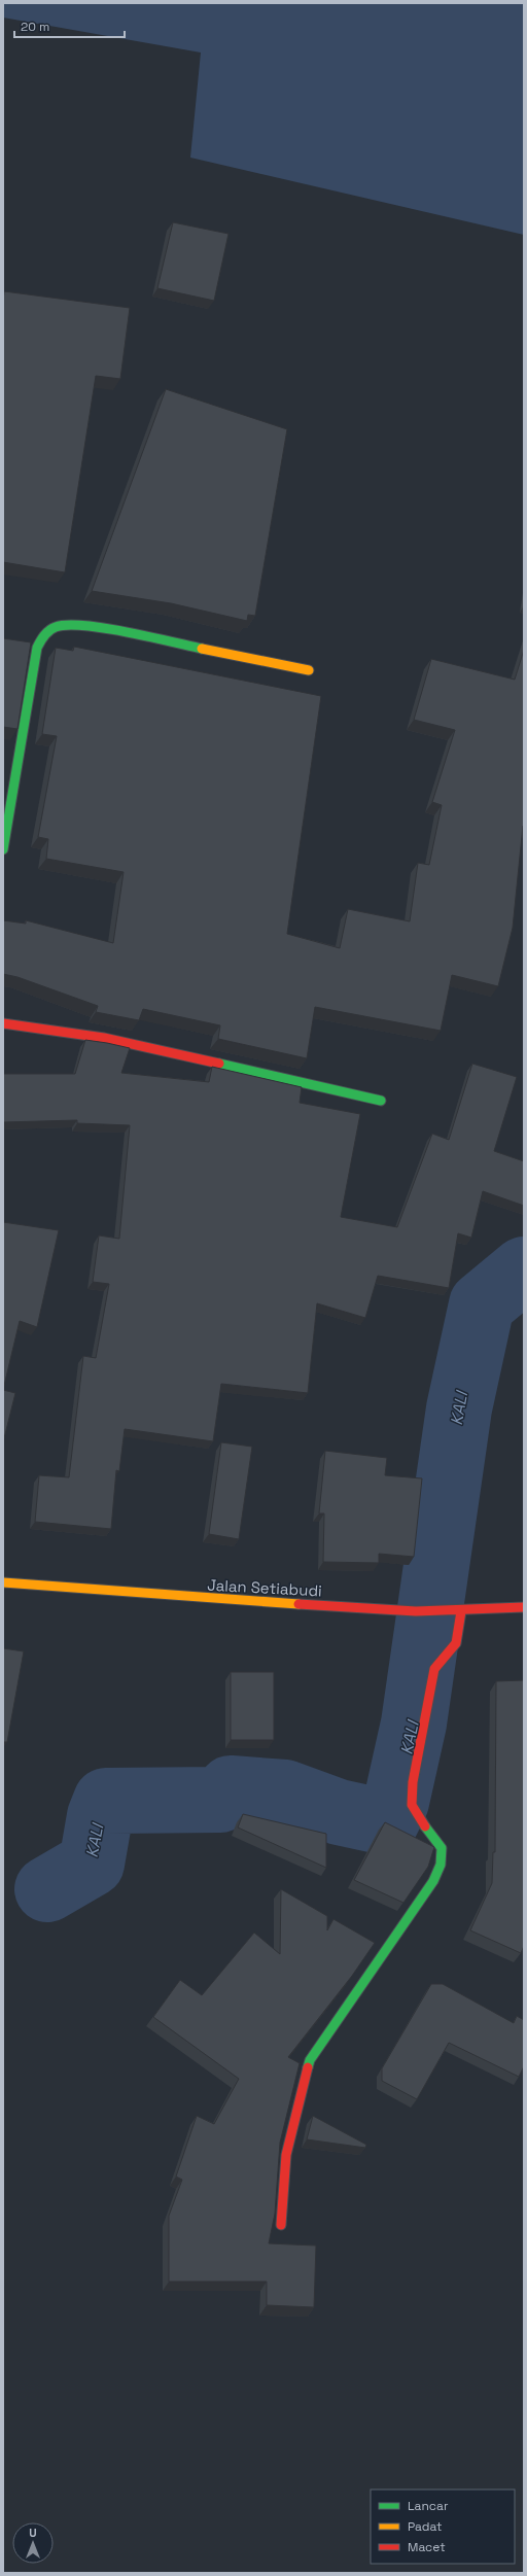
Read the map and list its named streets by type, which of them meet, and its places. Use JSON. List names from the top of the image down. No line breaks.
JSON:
{"streets":{"main road":["Jalan Setiabudi"]},"water":["KALI"],"legend":["Lancar","Padat","Macet"],"scale_bar":"20 m","north":"top"}
